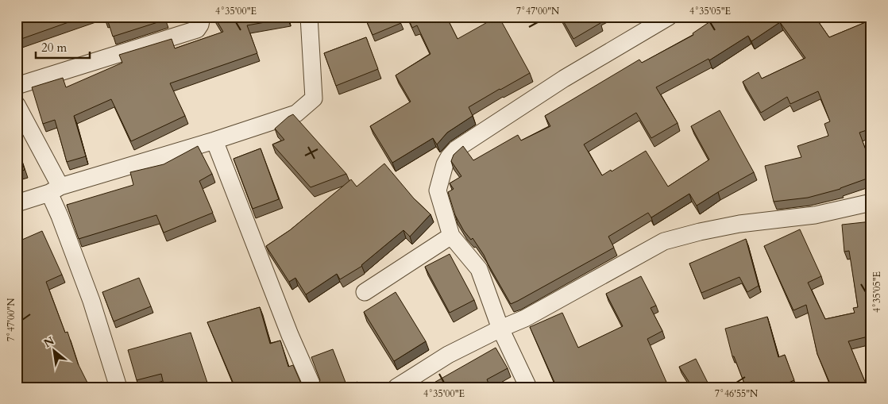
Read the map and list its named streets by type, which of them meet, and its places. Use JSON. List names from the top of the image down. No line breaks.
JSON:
{"scale_bar":"20 m","north":"top left","coordinates":["4°35'00\"E","7°47'00\"N","4°35'05\"E","7°46'55\"N"]}
